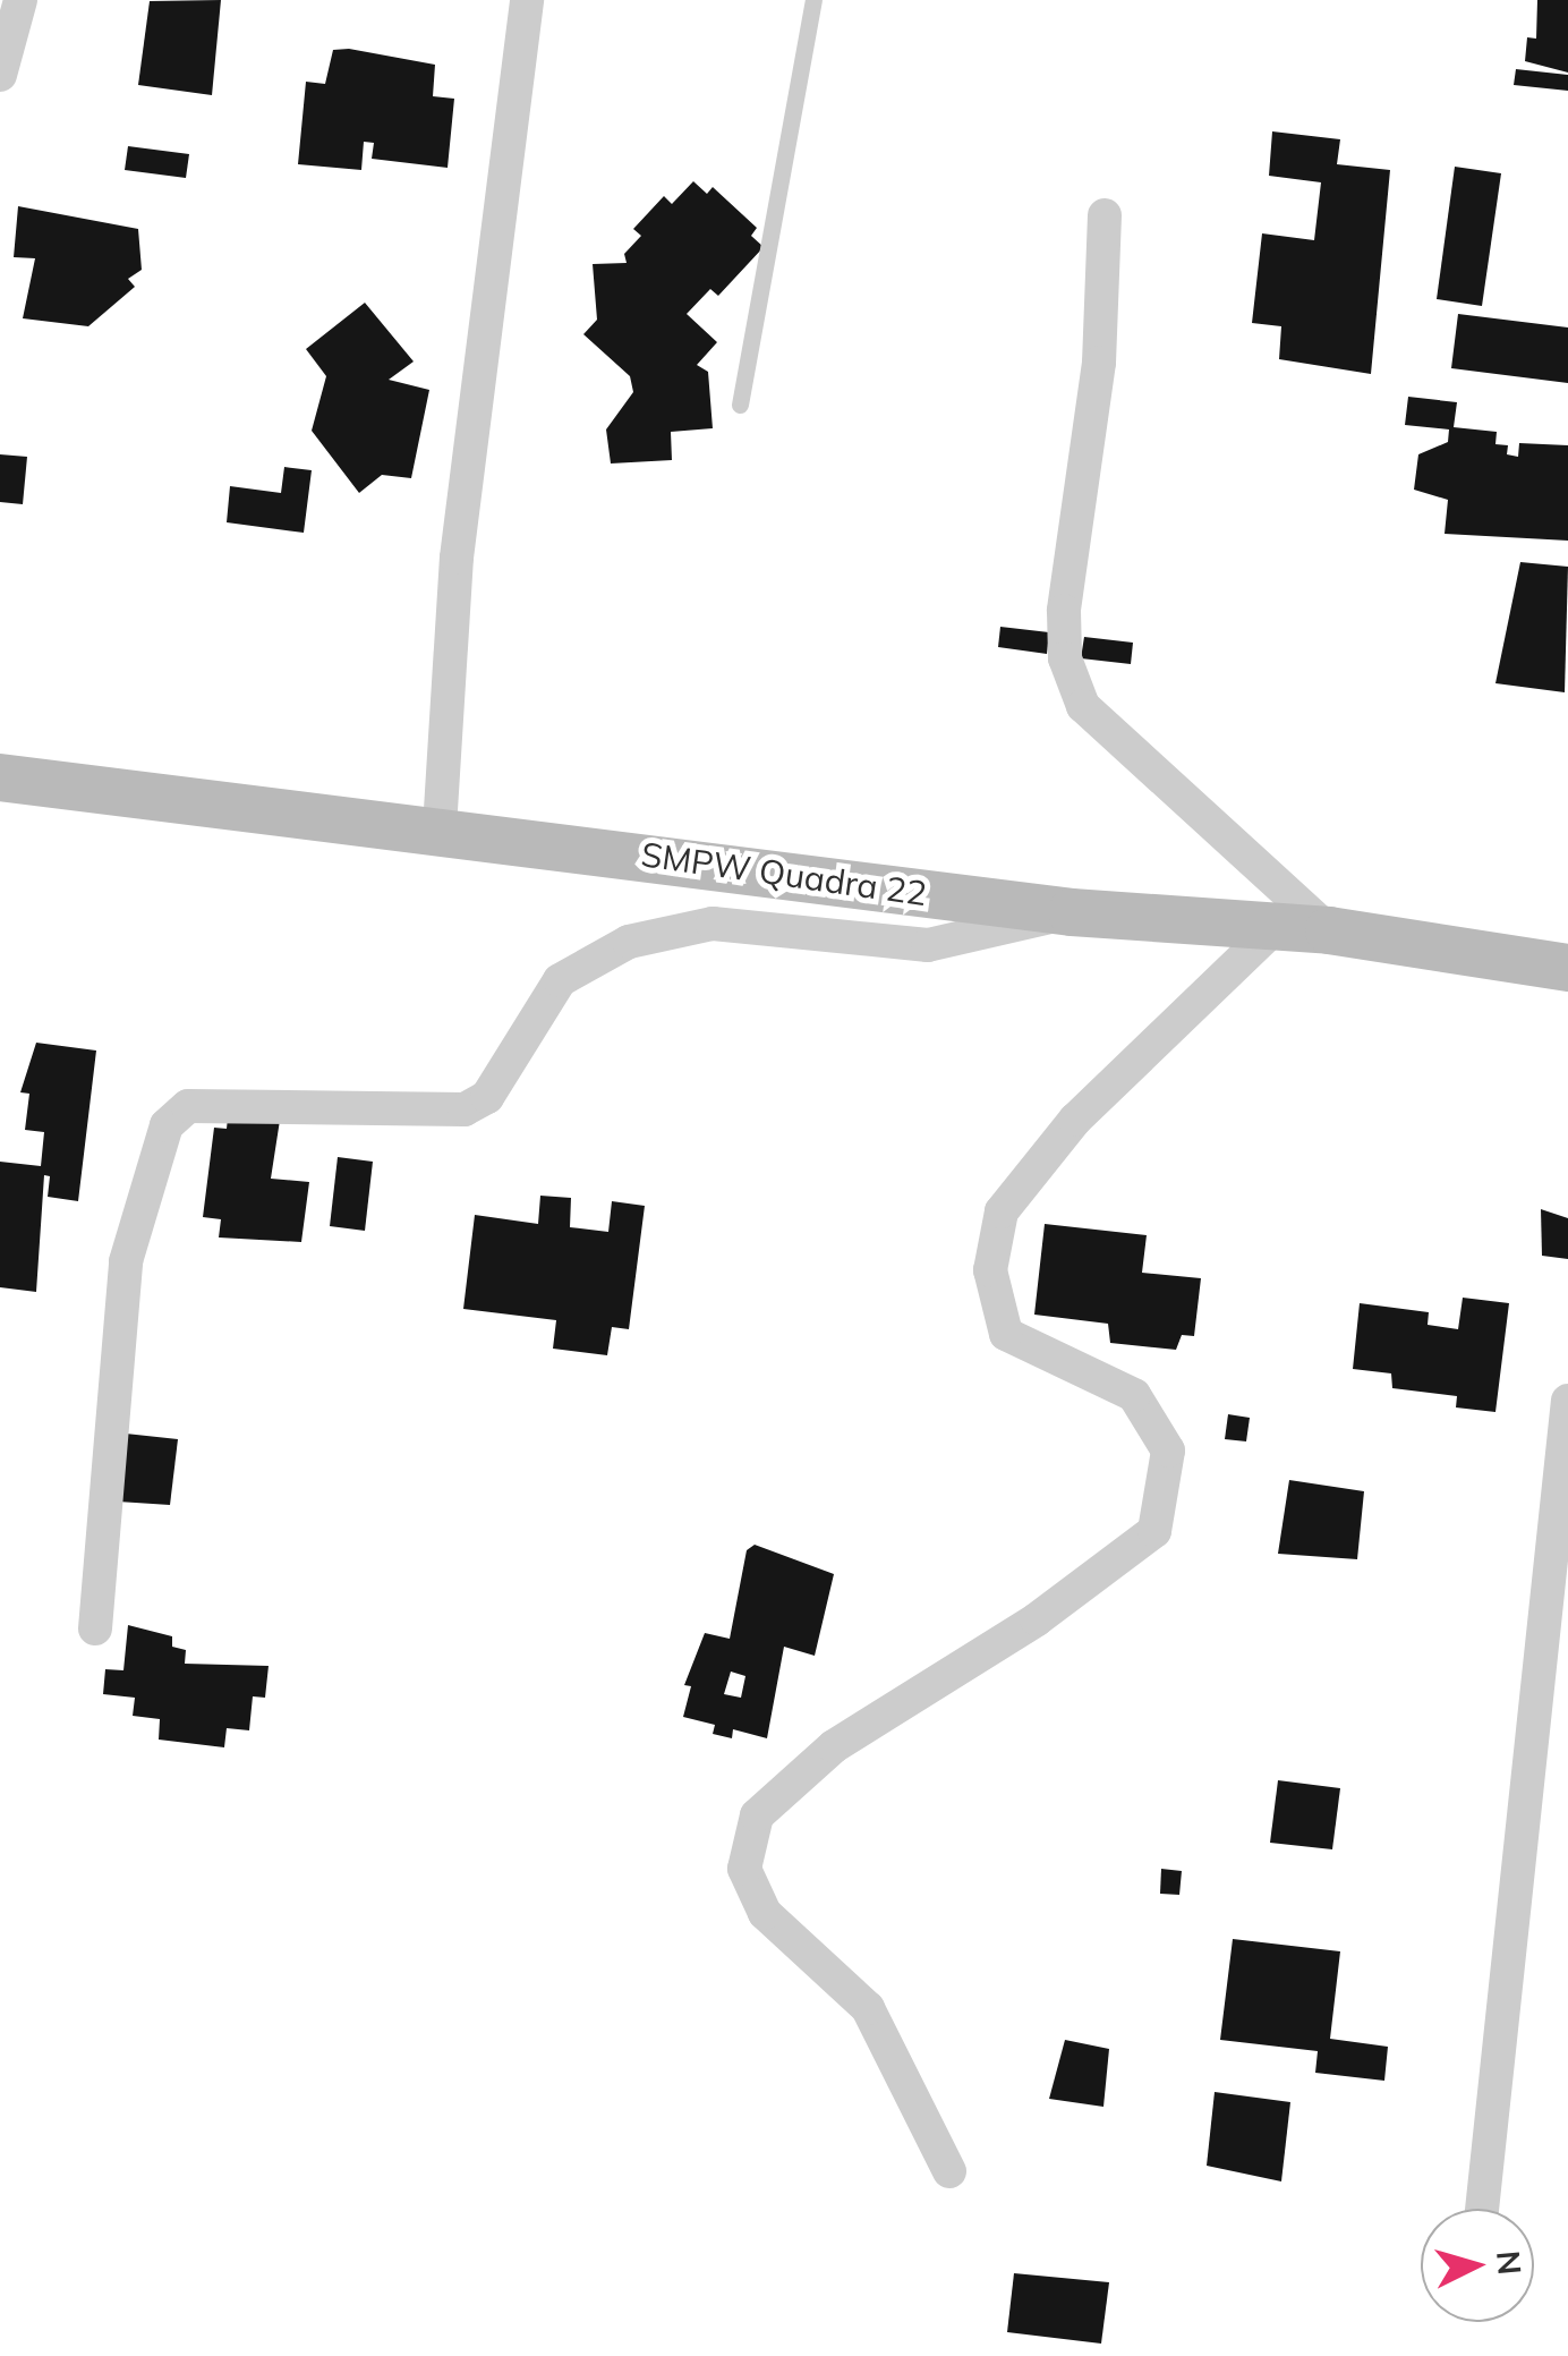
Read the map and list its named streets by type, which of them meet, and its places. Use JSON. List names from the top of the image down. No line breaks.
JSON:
{"streets":{"street":["SMPW Quadra 22"]},"north":"right"}
